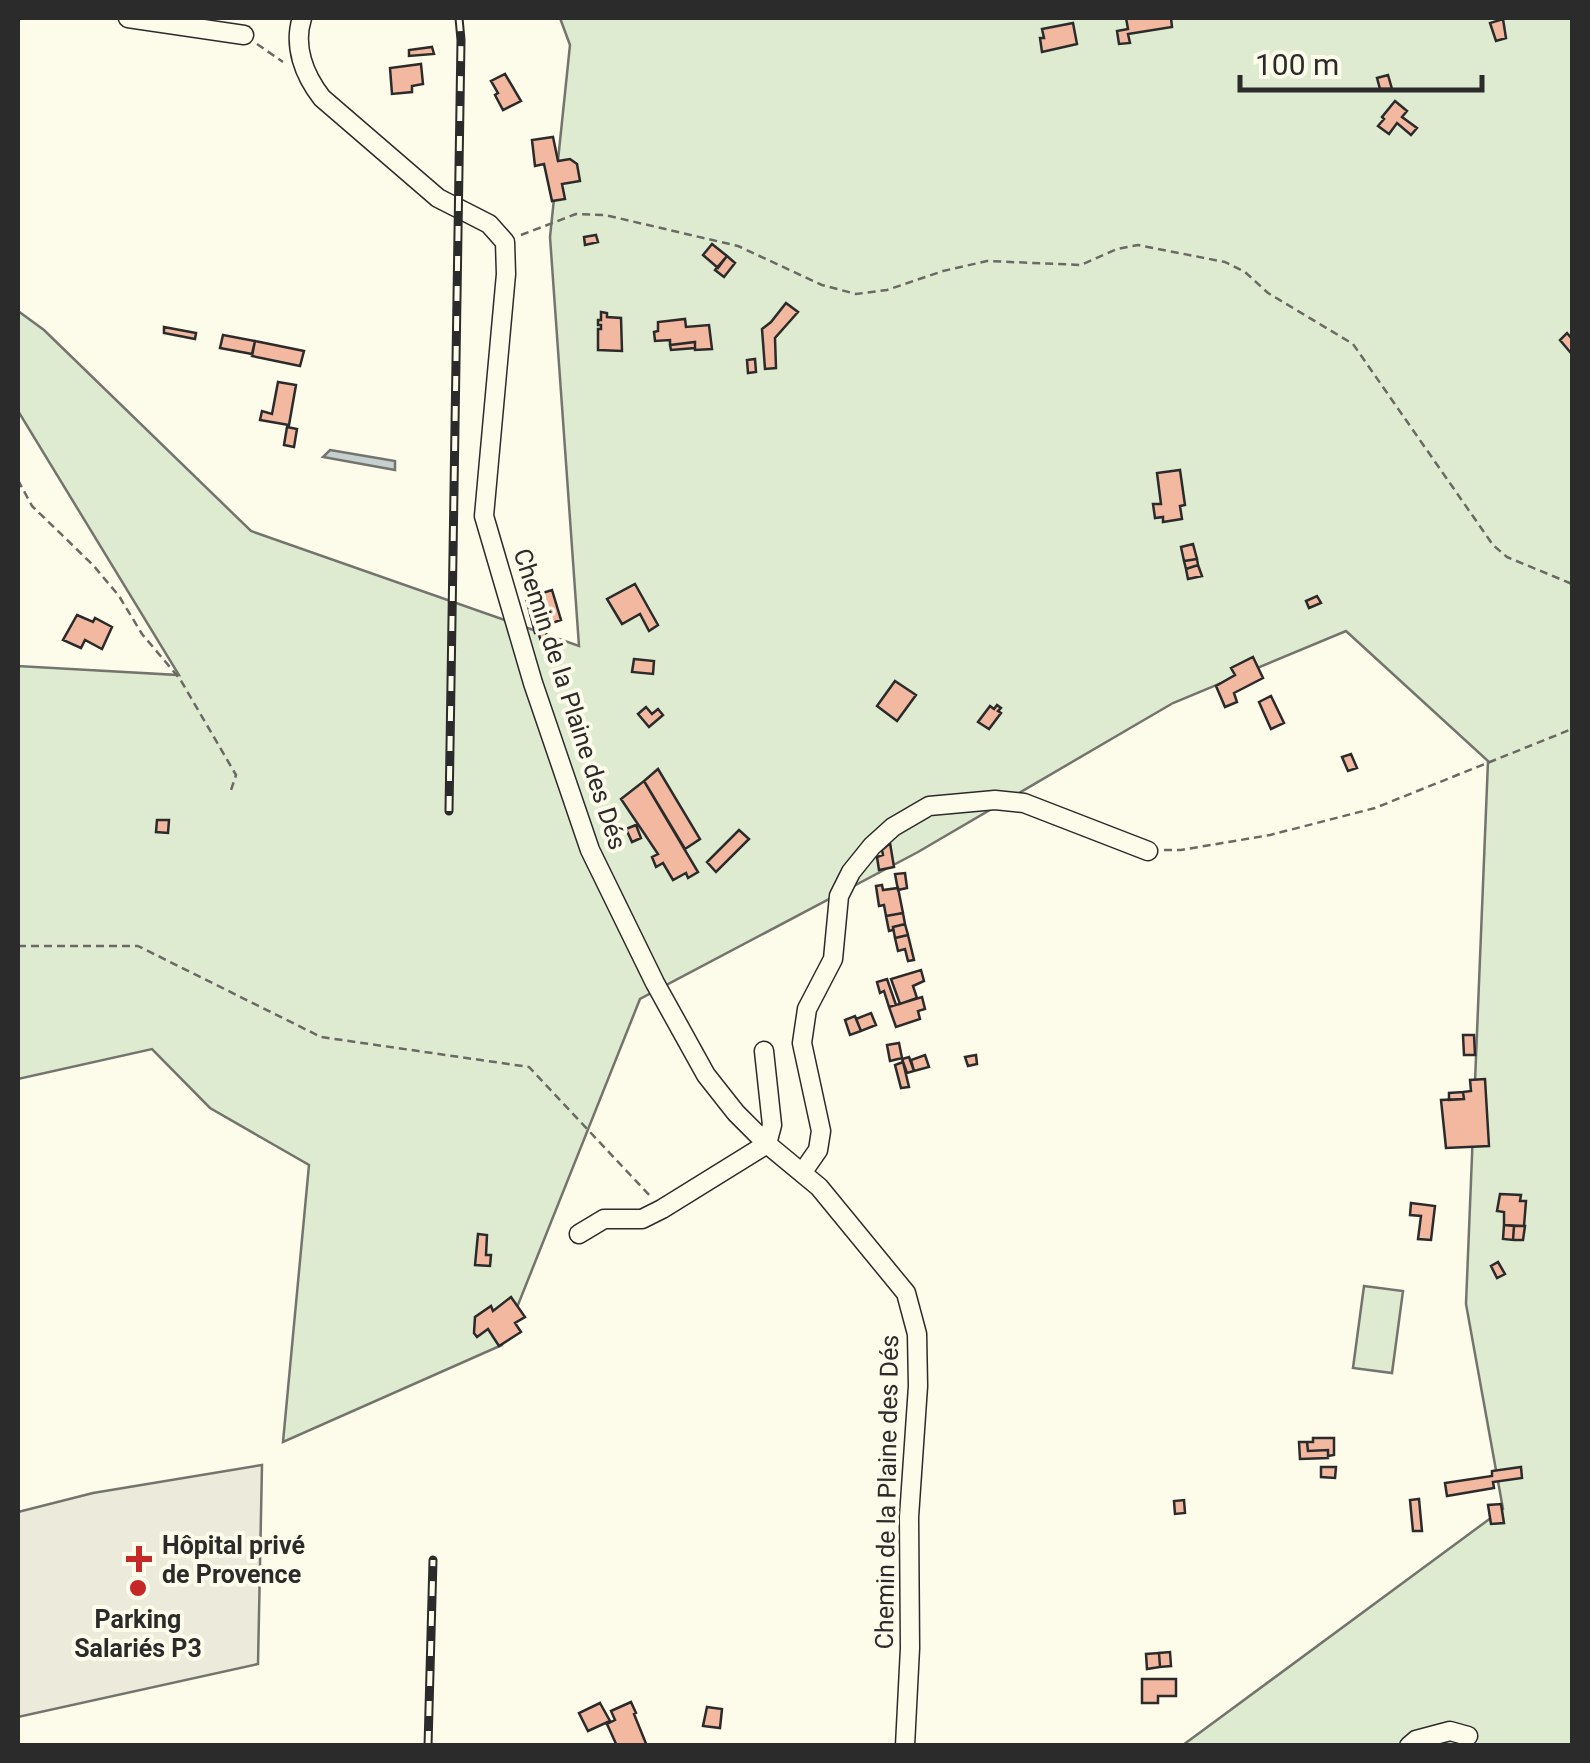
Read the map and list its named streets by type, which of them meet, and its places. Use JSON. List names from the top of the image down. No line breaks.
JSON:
{"streets":{"street":["Chemin de la Plaine des Dés"]},"places":{"health":["Hôpital privé de Provence"],"other":["Parking Salariés P3"]},"scale_bar":"100 m"}
